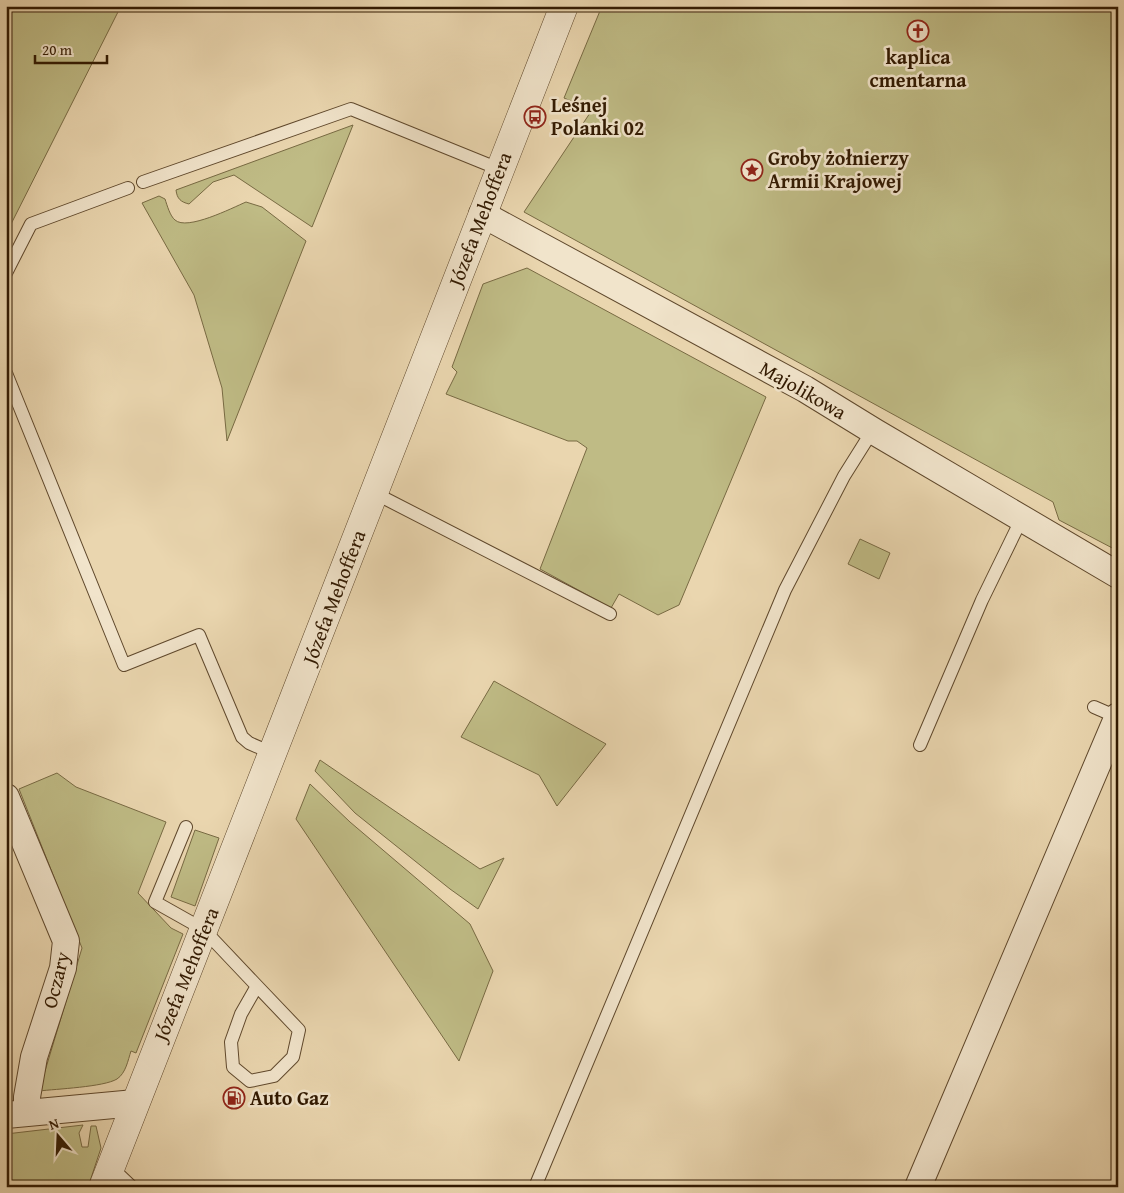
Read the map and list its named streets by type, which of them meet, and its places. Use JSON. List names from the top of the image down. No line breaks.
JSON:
{"streets":{"street":["Józefa Mehoffera","Majolikowa","Oczary"]},"crossings":[["Józefa Mehoffera","Majolikowa"]],"places":{"church":["kaplica cmentarna"],"bus stop":["Leśnej Polanki 02"],"place":["Groby żołnierzy Armii Krajowej"],"fuel station":["Auto Gaz"]},"scale_bar":"20 m","north":"top"}
